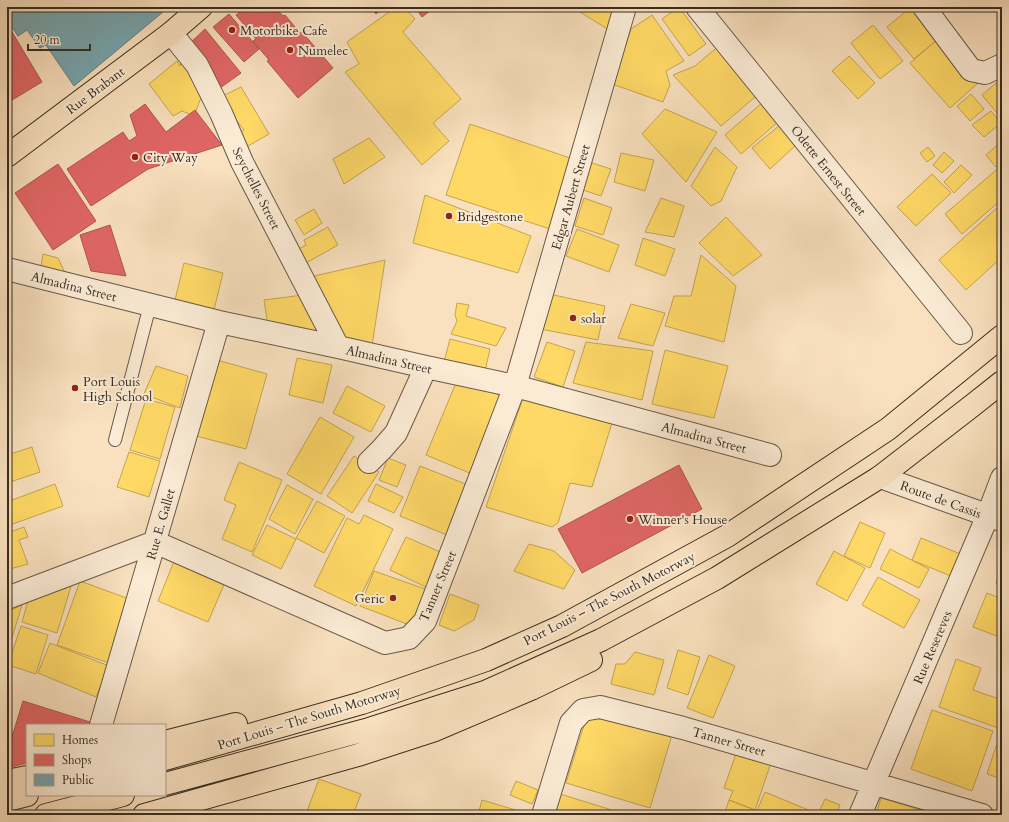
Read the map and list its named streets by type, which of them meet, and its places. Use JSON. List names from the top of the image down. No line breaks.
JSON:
{"streets":{"main road":["Rue Brabant","Port Louis – The South Motorway"],"street":["Odette Ernest Street","Seychelles Street","Edgar Aubert Street","Almadina Street","Route de Cassis","Rue E. Gallet","Tanner Street","Rue Resereves"]},"crossings":[["Rue Brabant","Seychelles Street"],["Seychelles Street","Almadina Street"],["Edgar Aubert Street","Almadina Street"],["Edgar Aubert Street","Tanner Street"],["Almadina Street","Rue E. Gallet"],["Almadina Street","Tanner Street"],["Route de Cassis","Port Louis – The South Motorway"],["Route de Cassis","Rue Resereves"],["Rue E. Gallet","Tanner Street"],["Tanner Street","Rue Resereves"]],"places":["Motorbike Cafe","Numelec","City Way","Bridgestone","solar","Port Louis High School","Winner's House","Geric"],"legend":["Homes","Shops","Public"],"scale_bar":"20 m"}
